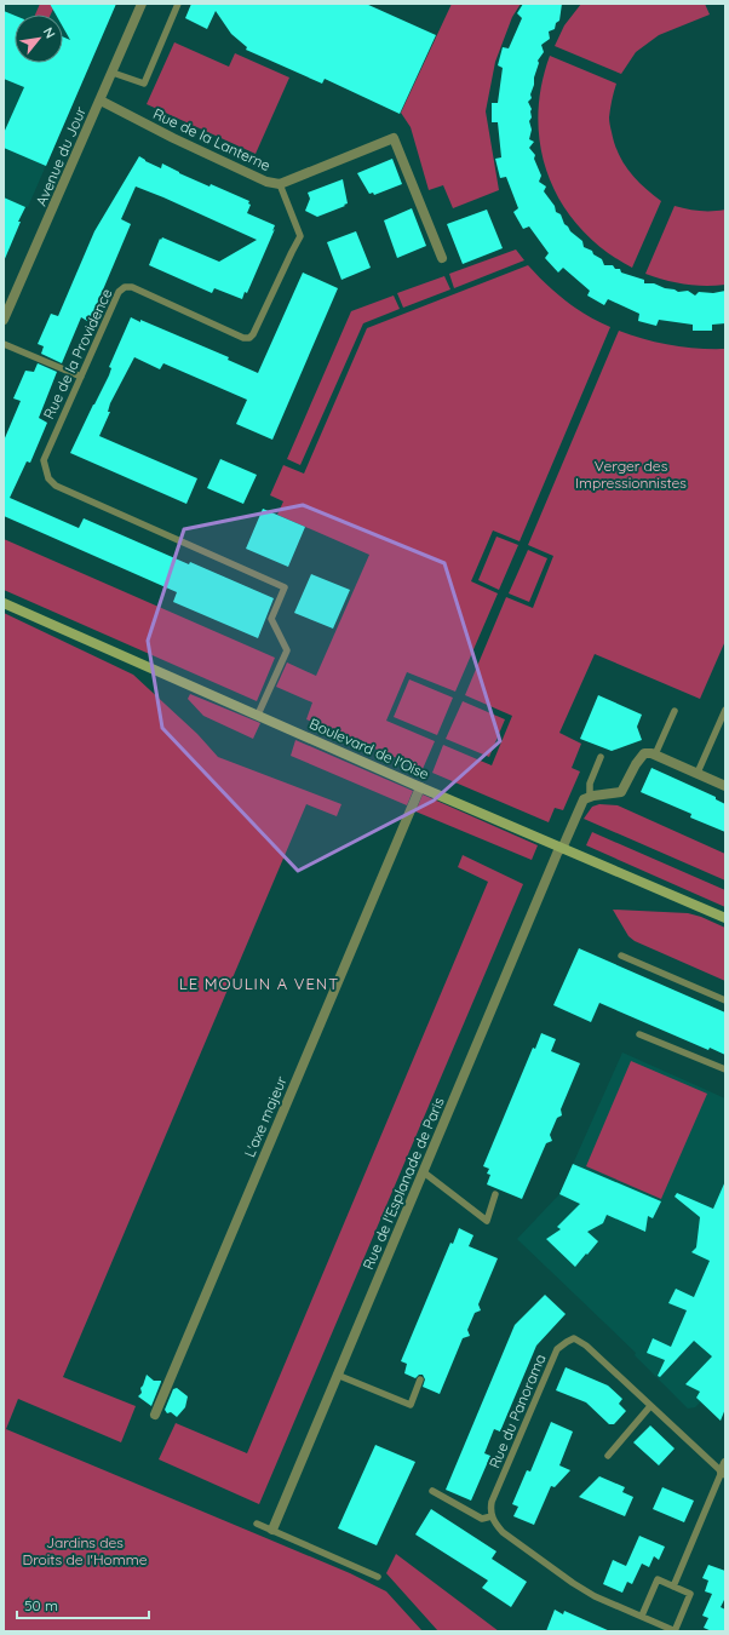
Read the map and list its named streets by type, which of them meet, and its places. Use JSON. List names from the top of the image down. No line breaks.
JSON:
{"streets":{"main road":["Boulevard de l'Oise"],"street":["Rue de la Lanterne","Avenue du Jour","L'axe majeur","Rue de l'Esplanade de Paris"],"lane":["Rue de la Providence","Rue du Panorama"]},"crossings":[["Rue de la Lanterne","Avenue du Jour"],["Rue de la Lanterne","Rue de la Providence"],["Rue de la Providence","Boulevard de l'Oise"],["Boulevard de l'Oise","L'axe majeur"],["Boulevard de l'Oise","Rue de l'Esplanade de Paris"]],"districts":["LE MOULIN A VENT"],"parks":["Verger des Impressionnistes","Jardins des Droits de l'Homme"],"scale_bar":"50 m","north":"top right"}
